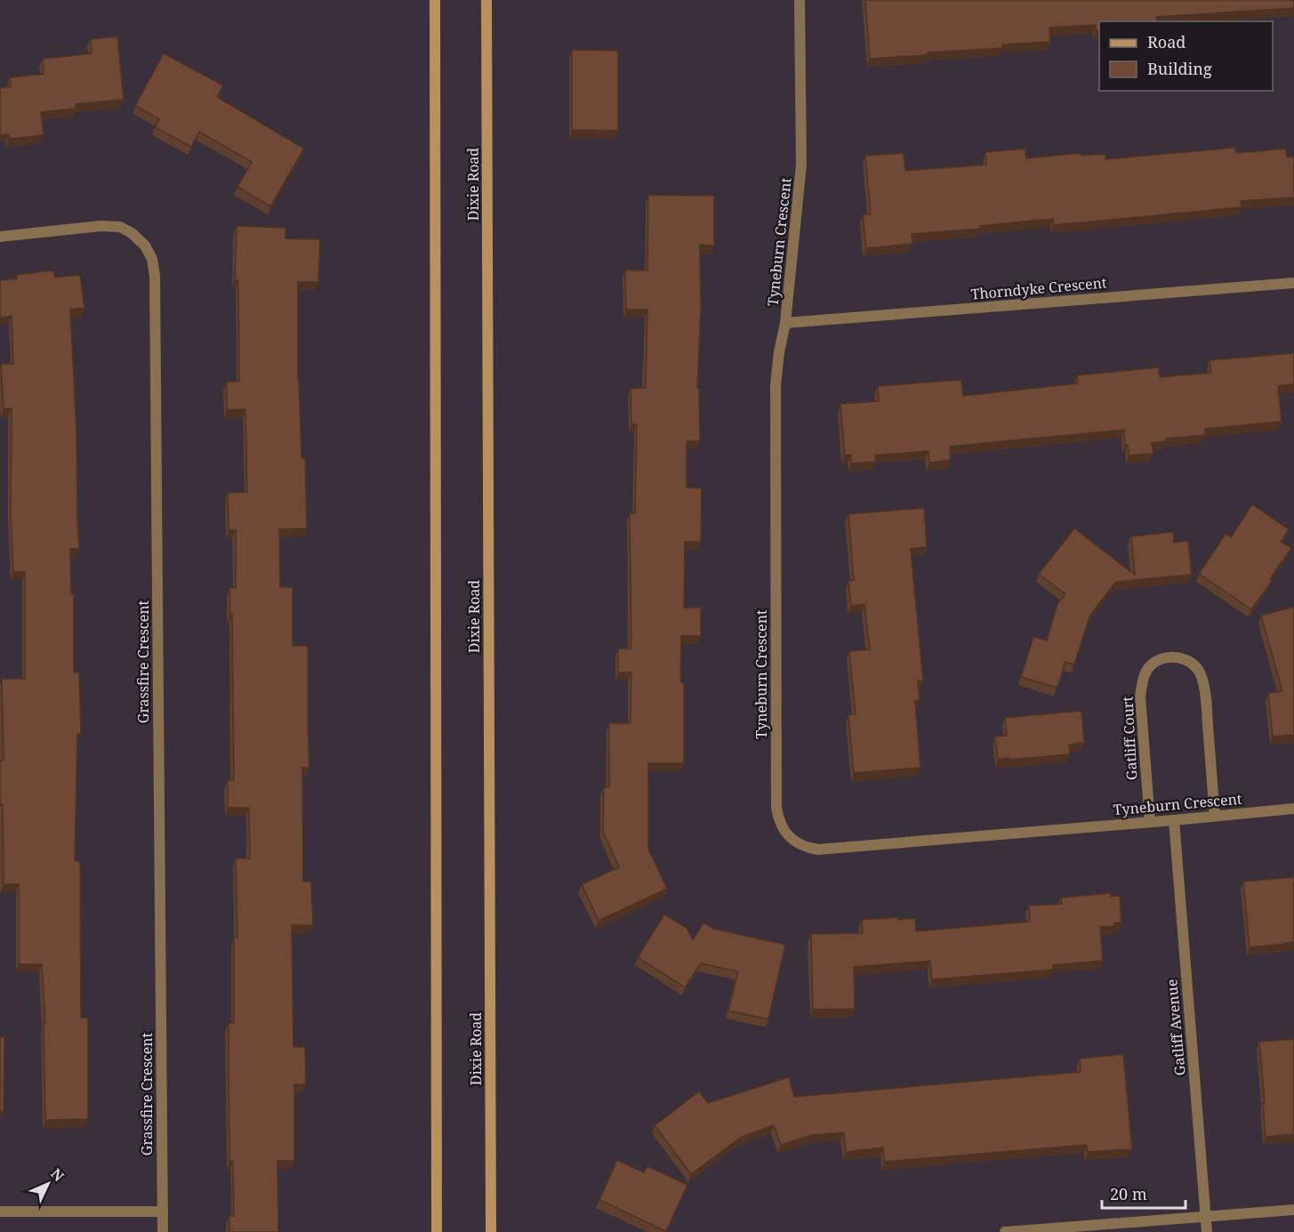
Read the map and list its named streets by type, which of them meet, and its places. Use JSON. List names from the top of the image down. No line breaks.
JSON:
{"streets":{"main road":["Dixie Road"],"street":["Tyneburn Crescent","Thorndyke Crescent","Grassfire Crescent","Gatliff Court","Gatliff Avenue"]},"crossings":[["Tyneburn Crescent","Thorndyke Crescent"],["Tyneburn Crescent","Gatliff Court"],["Tyneburn Crescent","Gatliff Avenue"]],"legend":["Road","Building"],"scale_bar":"20 m","north":"top right"}
